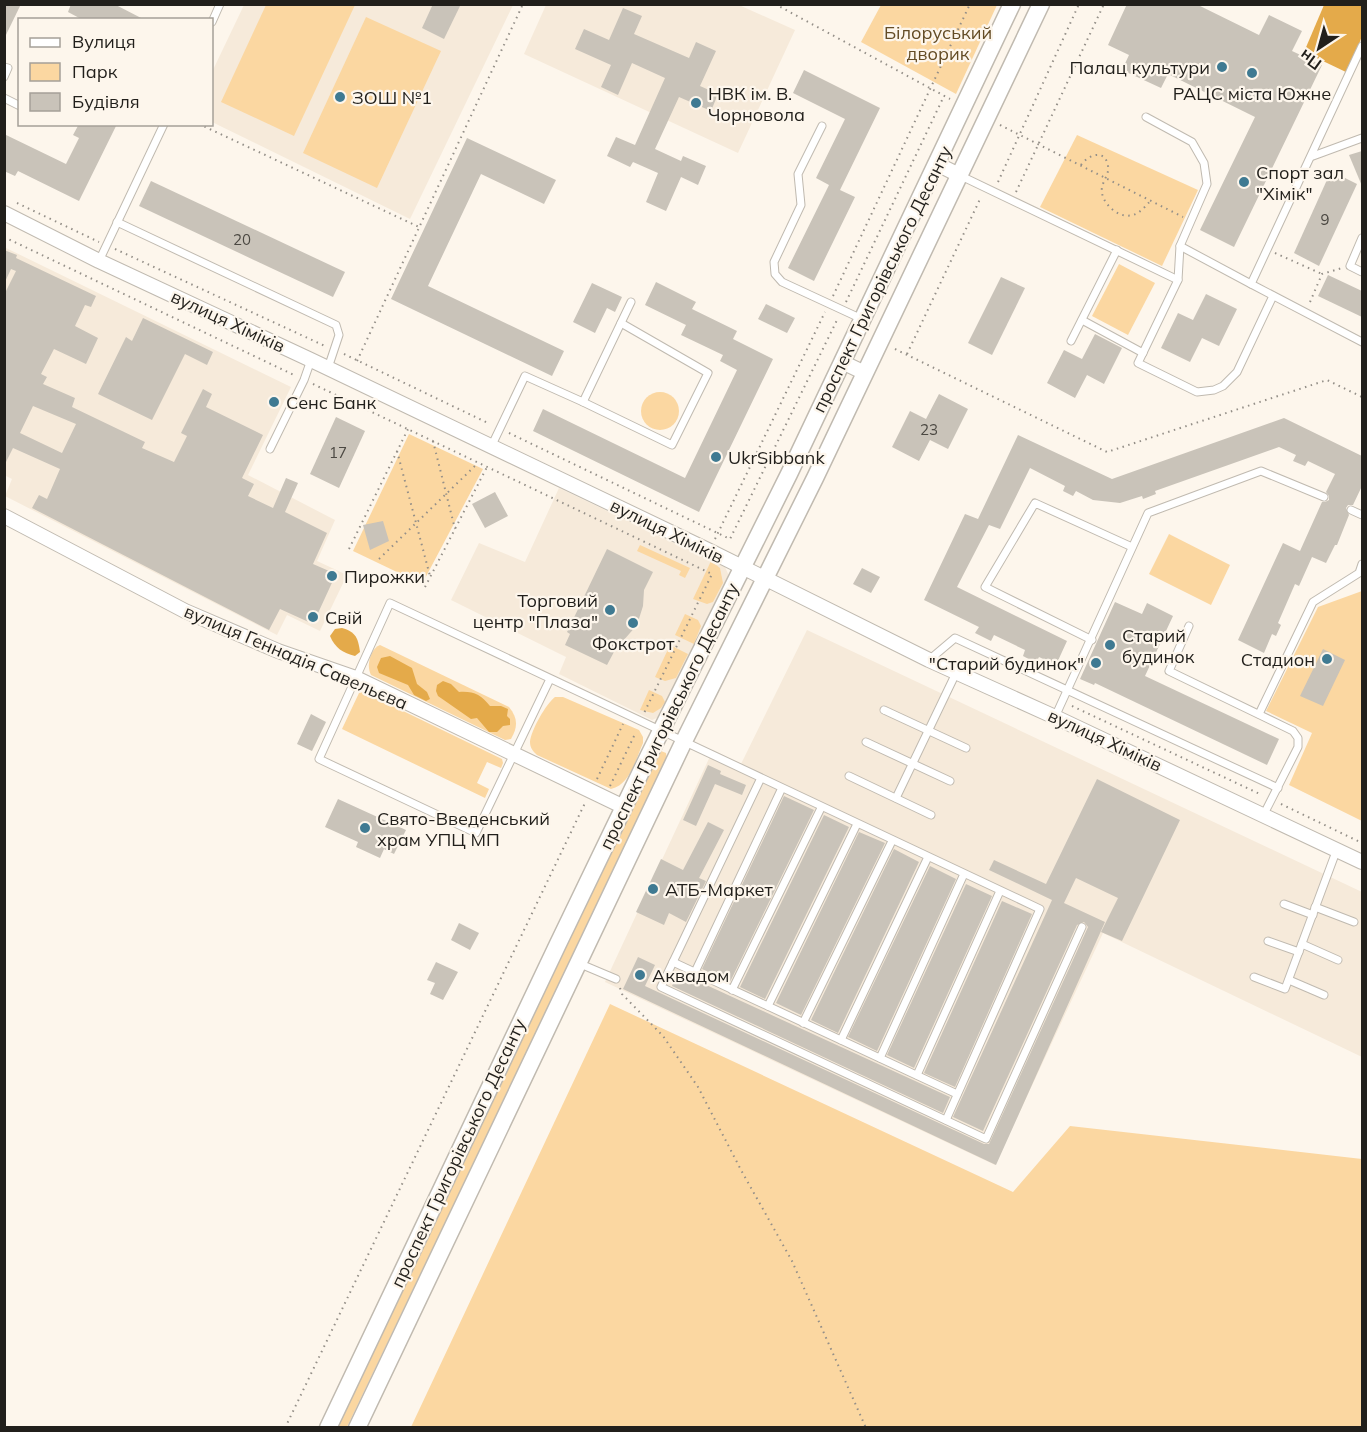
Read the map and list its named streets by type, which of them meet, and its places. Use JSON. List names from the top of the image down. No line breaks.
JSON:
{"streets":{"street":["проспект Григорівського Десанту","вулиця Хіміків","вулиця Геннадія Савельєва"]},"crossings":[["проспект Григорівського Десанту","вулиця Хіміків"],["проспект Григорівського Десанту","вулиця Геннадія Савельєва"]],"parks":["Білоруський дворик"],"places":["Палац культури","РАЦС міста Южне","ЗОШ №1","НВК ім. В. Чорновола","Спорт зал \"Хімік\"","Сенс Банк","UkrSibbank","Пирожки","Торговий центр \"Плаза\"","Свій","Фокстрот","Старий будинок","Стадион","\"Старий будинок\"","Свято-Введенський храм УПЦ МП","АТБ-Маркет","Аквадом"],"house_numbers":["9","20","23","17"],"legend":["Вулиця","Парк","Будівля"],"north":"bottom left"}
